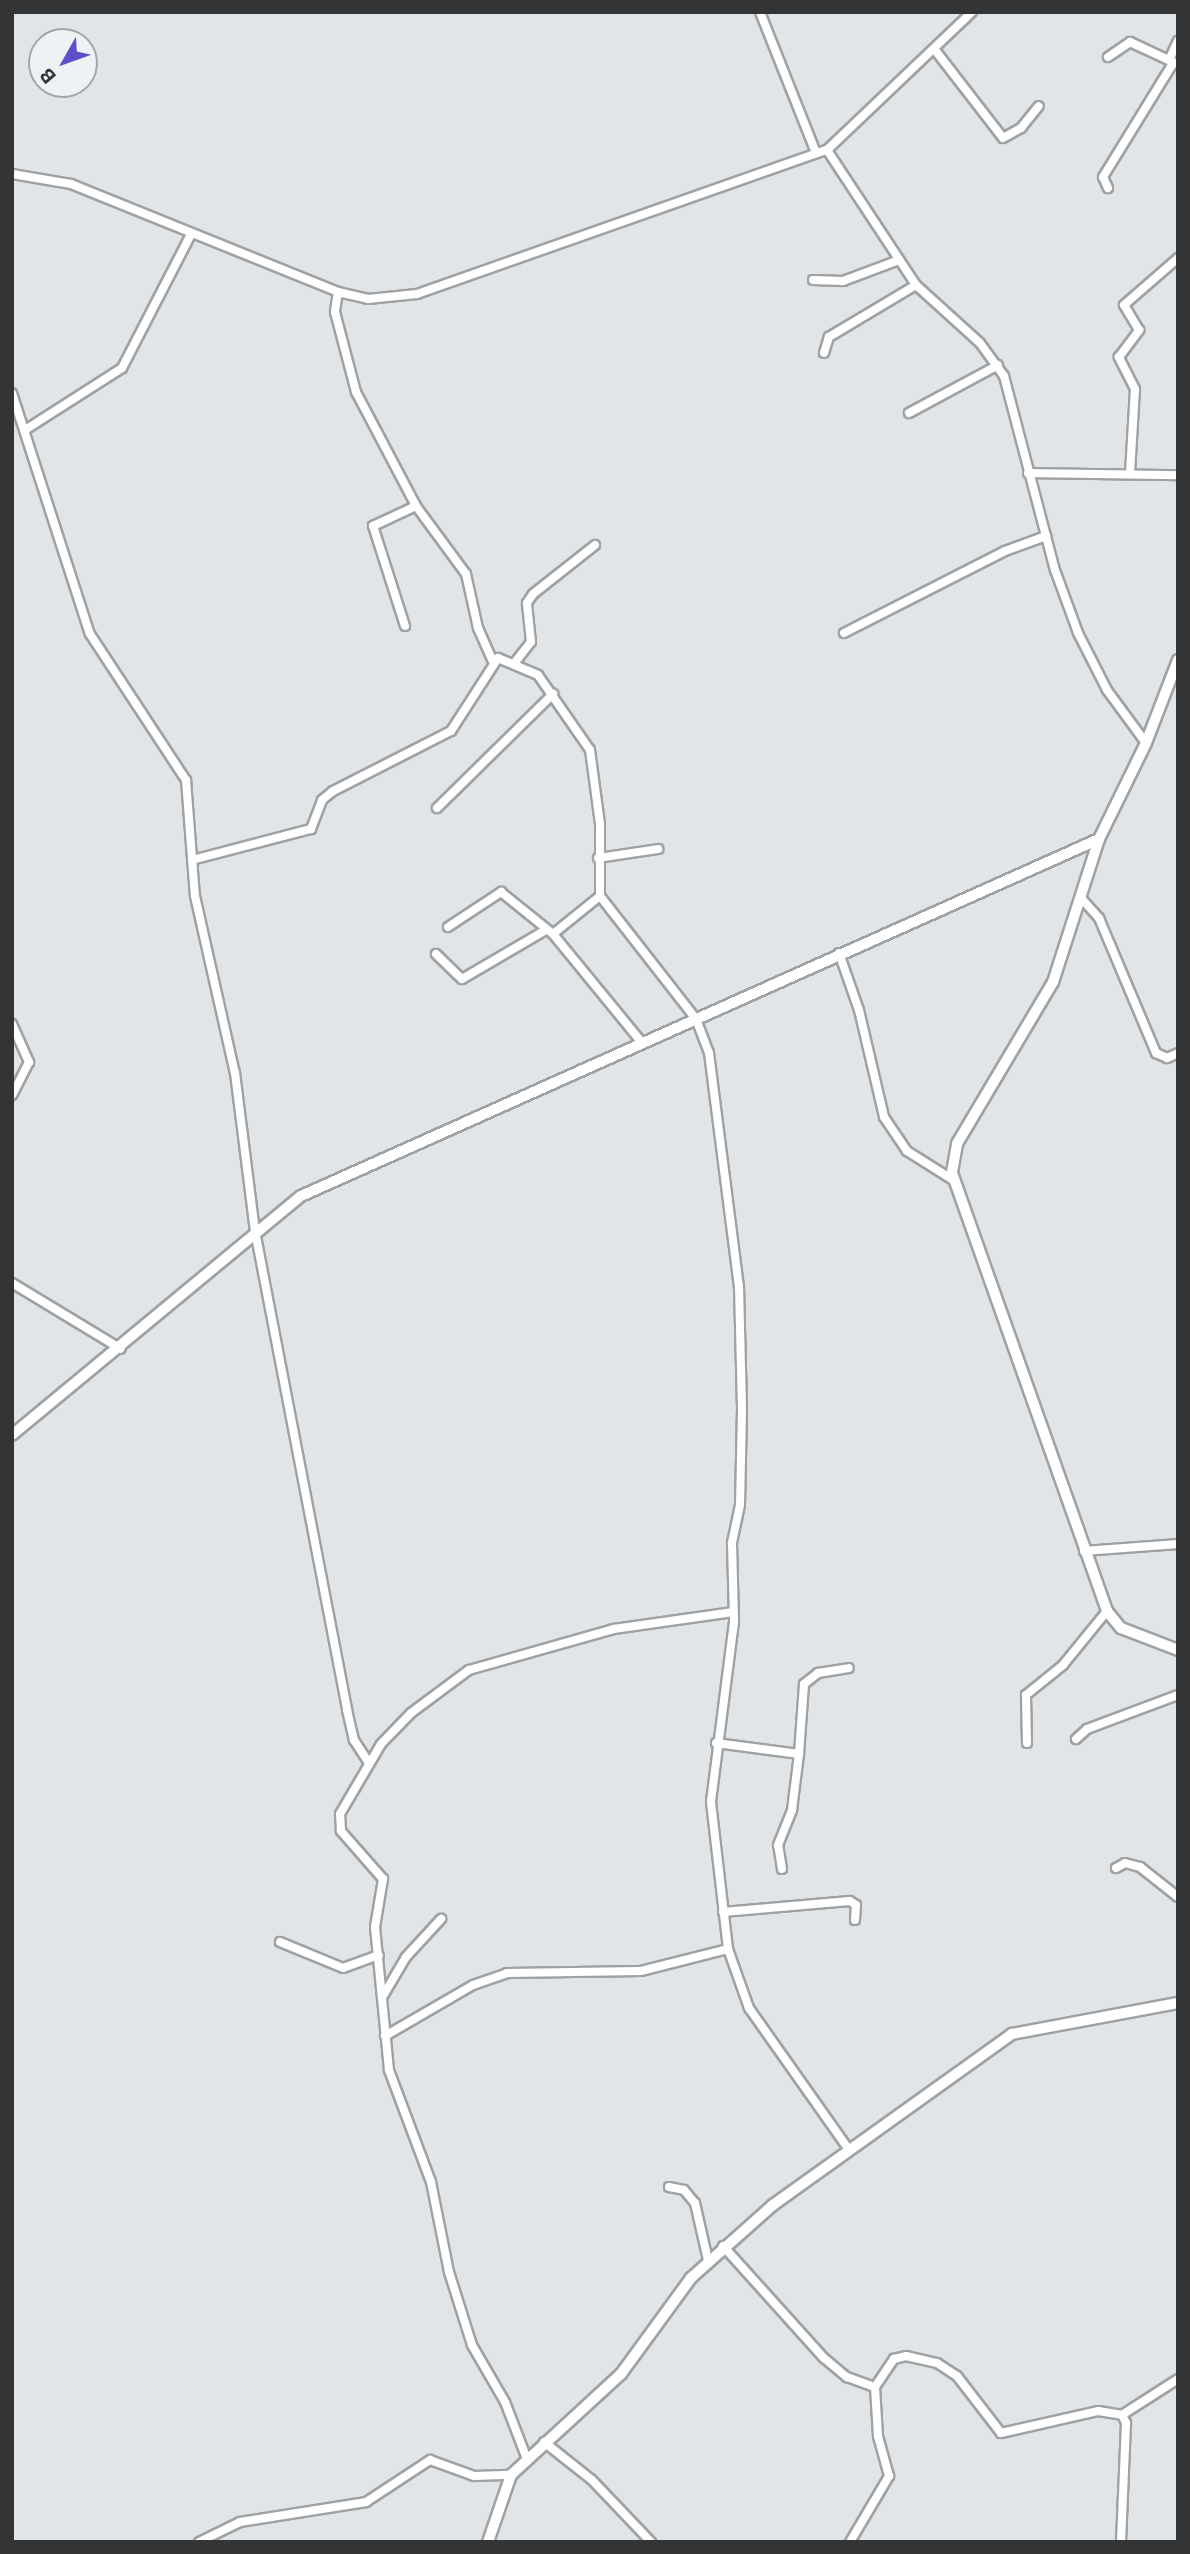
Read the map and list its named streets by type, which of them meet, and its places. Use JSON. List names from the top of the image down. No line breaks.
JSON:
{"north":"bottom left"}
